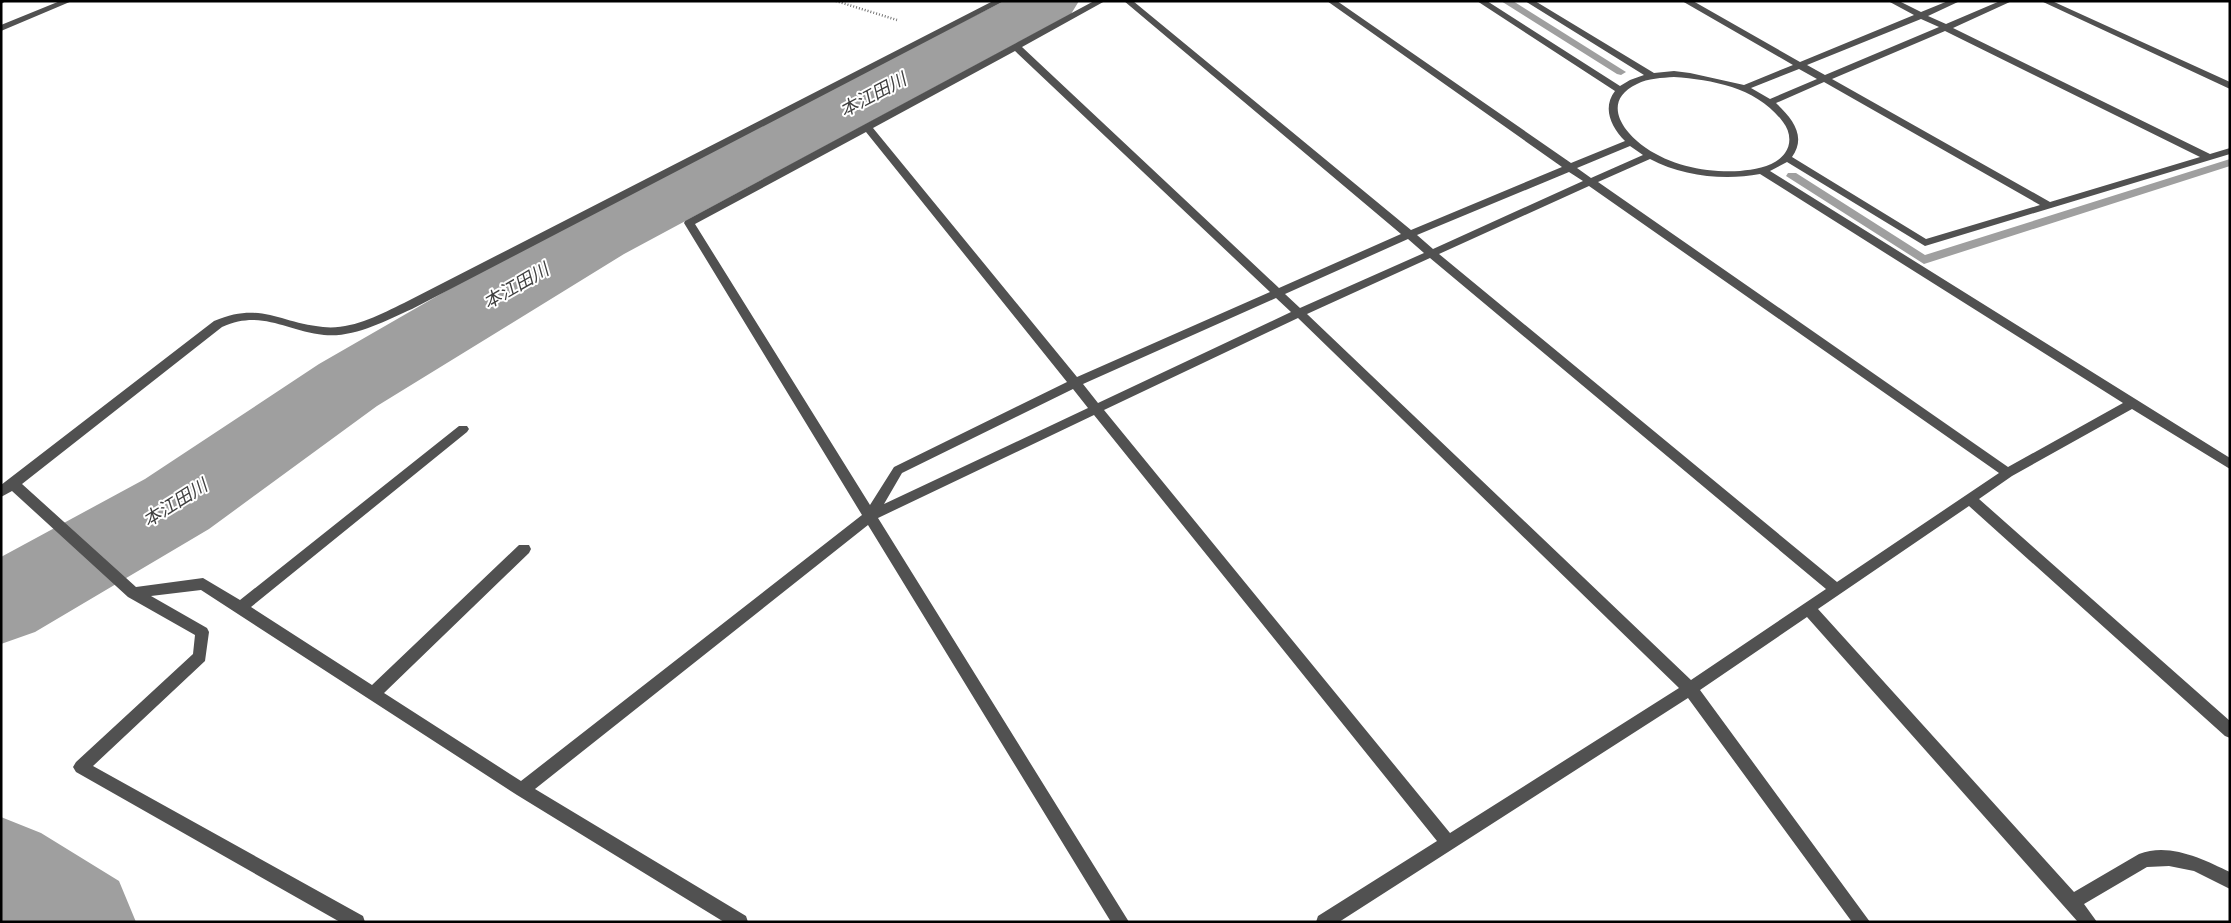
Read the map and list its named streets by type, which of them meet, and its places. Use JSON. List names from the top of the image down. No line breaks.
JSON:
{"water":["本江田川"]}
